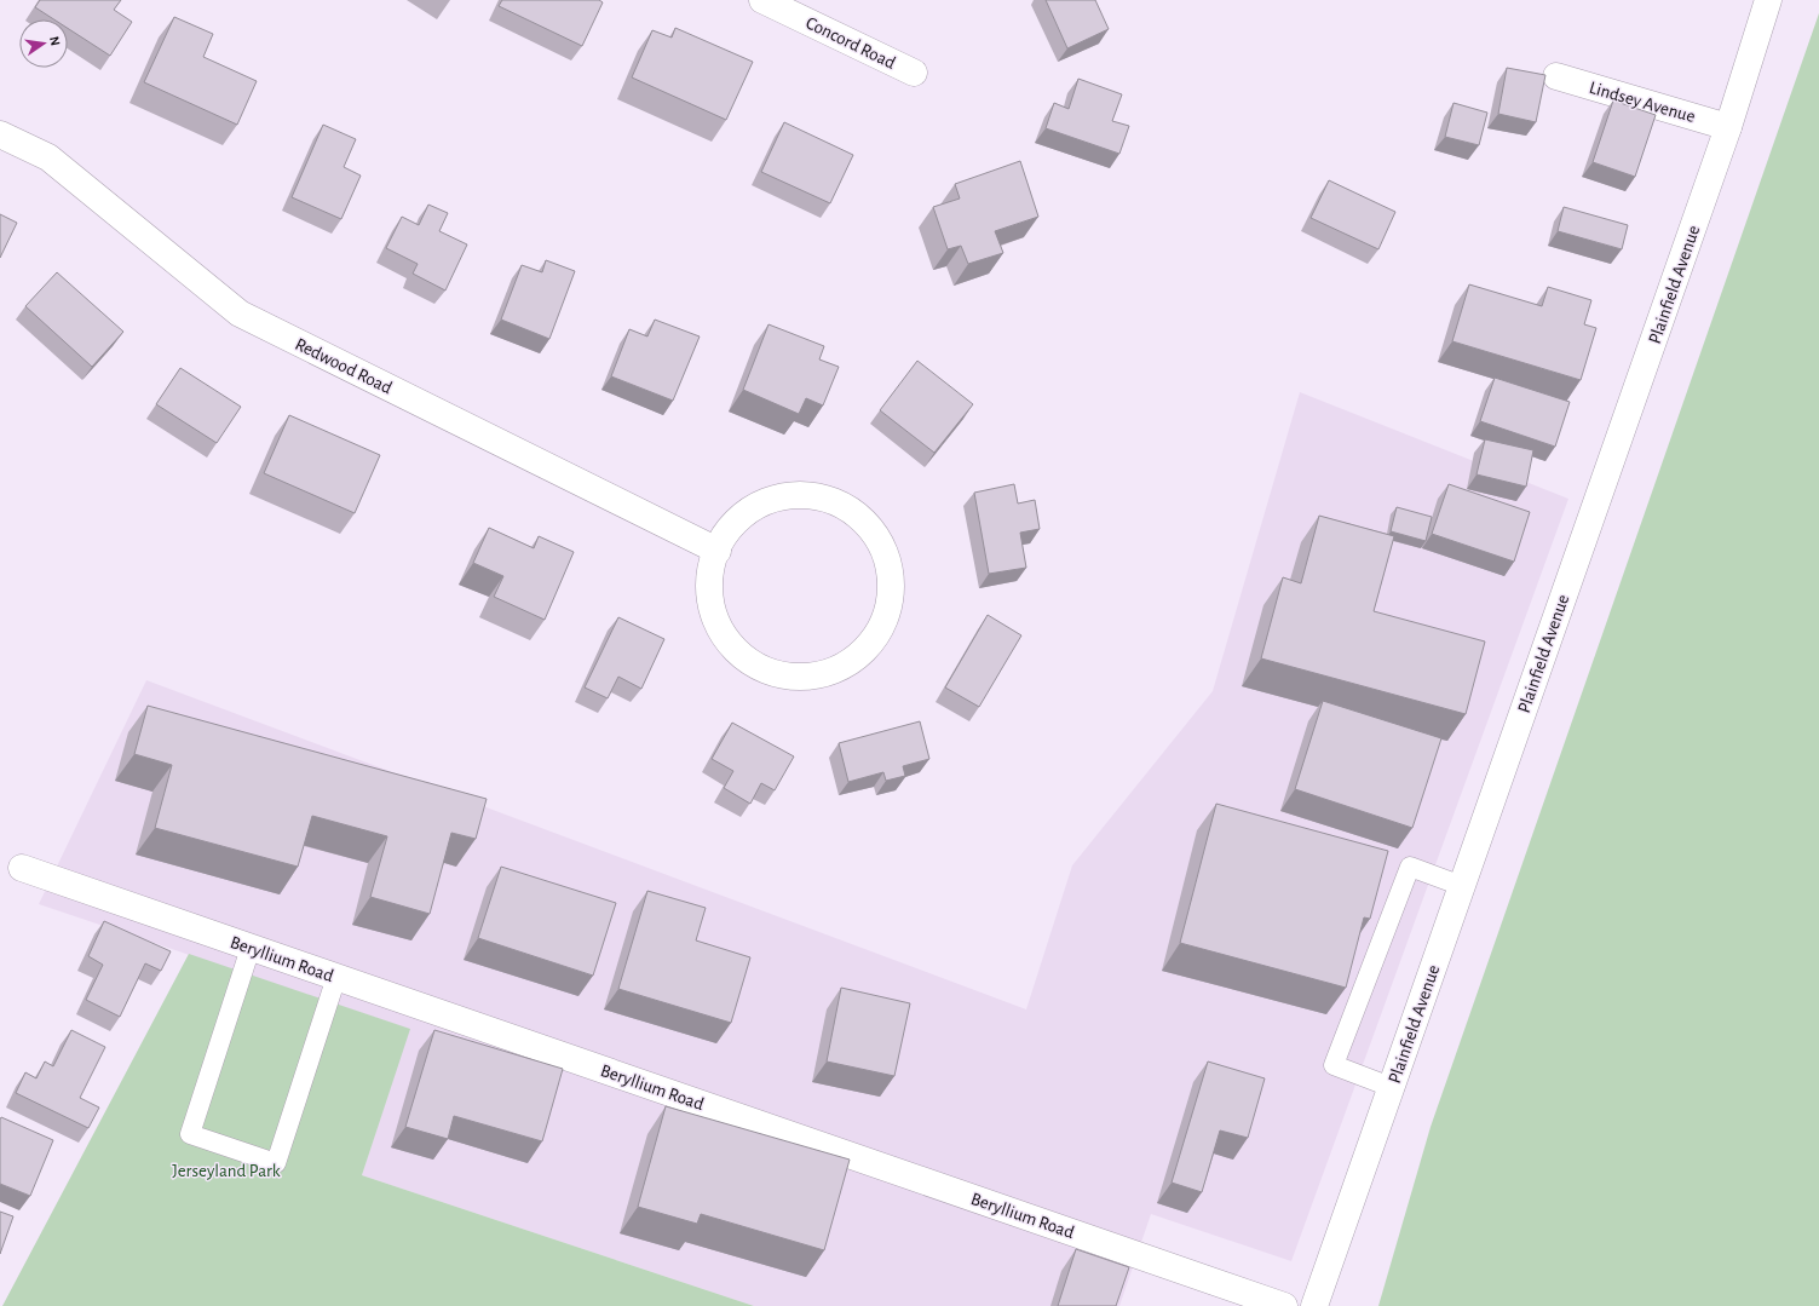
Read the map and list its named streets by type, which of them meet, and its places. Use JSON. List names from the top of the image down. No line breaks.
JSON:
{"streets":{"street":["Concord Road","Lindsey Avenue","Plainfield Avenue","Redwood Road","Beryllium Road"]},"crossings":[["Lindsey Avenue","Plainfield Avenue"]],"parks":["Jerseyland Park"],"north":"right"}
